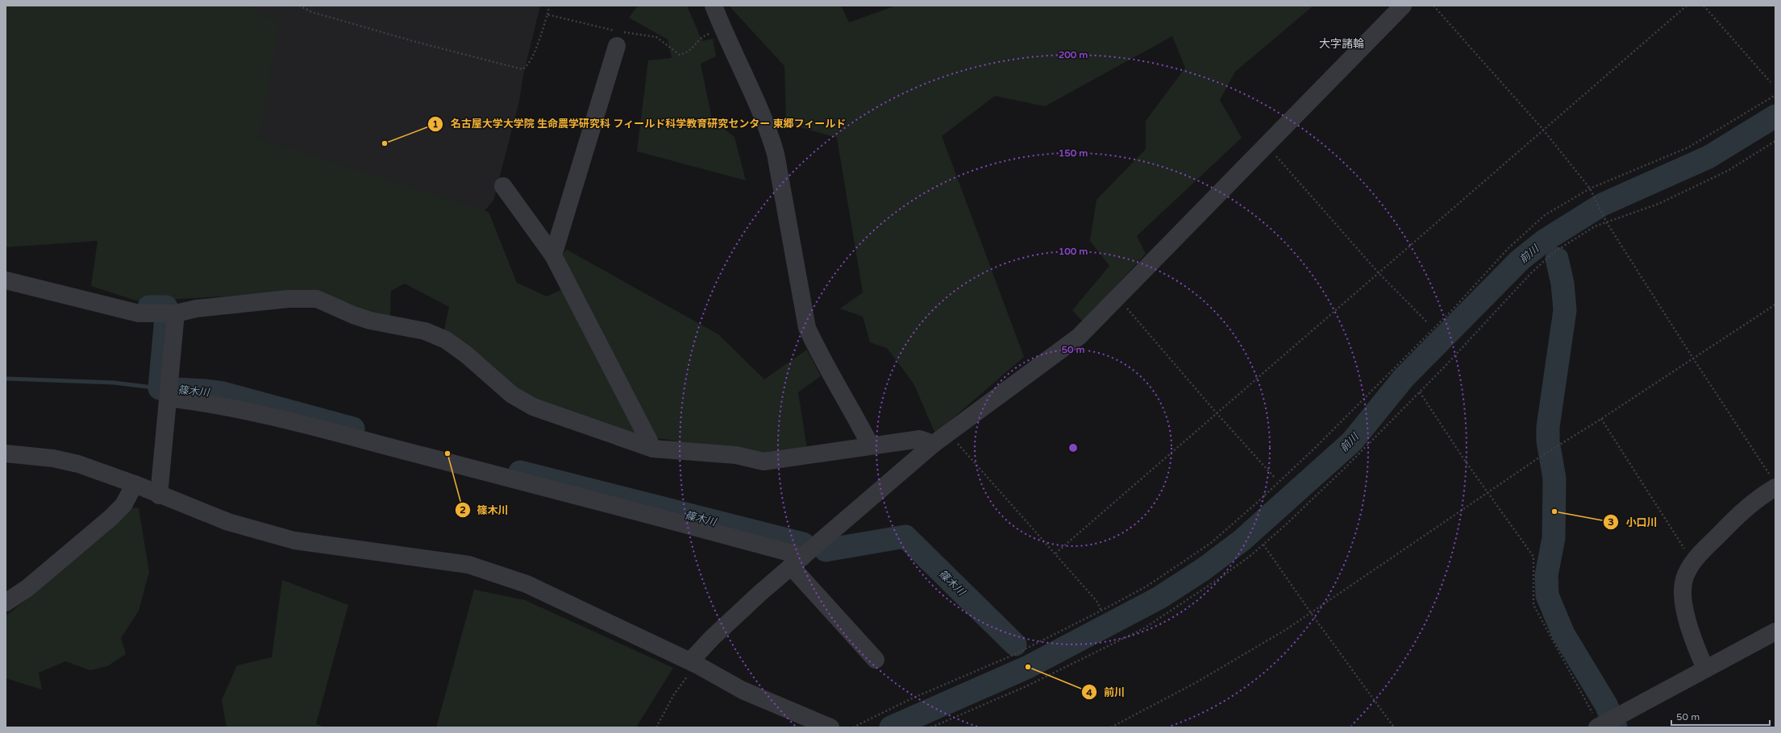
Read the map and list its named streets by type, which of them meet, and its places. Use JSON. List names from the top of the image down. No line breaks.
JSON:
{"districts":["大字諸輪"],"water":["前川","篠木川"],"places":["名古屋大学大学院 生命農学研究科 フィールド科学教育研究センター 東郷フィールド","篠木川","小口川","前川"],"scale_bar":"50 m","rings":["200 m","150 m","100 m","50 m"]}
